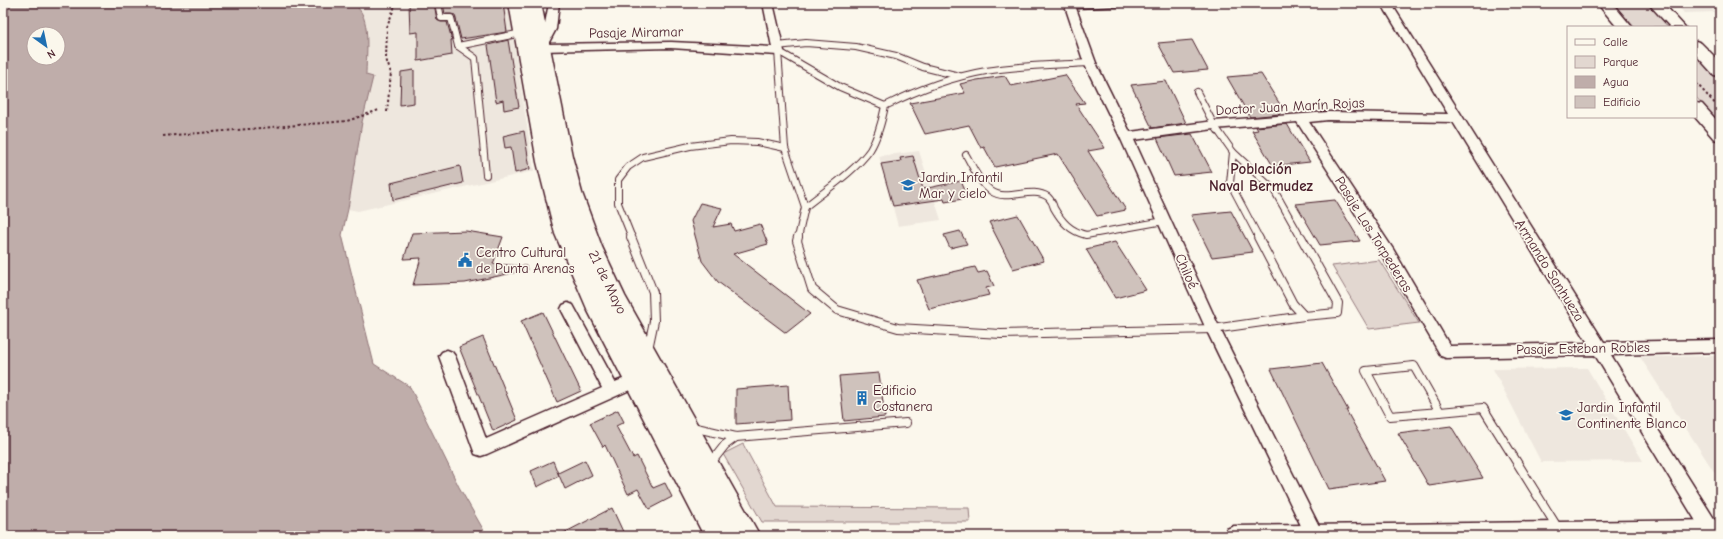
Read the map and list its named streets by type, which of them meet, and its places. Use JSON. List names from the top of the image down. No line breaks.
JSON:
{"streets":{"main road":["21 de Mayo"],"street":["Pasaje Miramar","Doctor Juan Marín Rojas","Pasaje Las Torpederas","Armando Sanhueza","Chiloé","Pasaje Esteban Robles"]},"crossings":[["Pasaje Miramar","21 de Mayo"],["Doctor Juan Marín Rojas","Pasaje Las Torpederas"],["Doctor Juan Marín Rojas","Armando Sanhueza"],["Doctor Juan Marín Rojas","Chiloé"],["Pasaje Las Torpederas","Pasaje Esteban Robles"],["Armando Sanhueza","Pasaje Esteban Robles"]],"districts":["Población Naval Bermudez"],"places":{"school or university":["Jardin Infantil Mar y cielo","Jardin Infantil Continente Blanco"],"public building":["Centro Cultural de Punta Arenas"],"building":["Edificio Costanera"]},"legend":["Calle","Parque","Agua","Edificio"],"north":"bottom right"}
